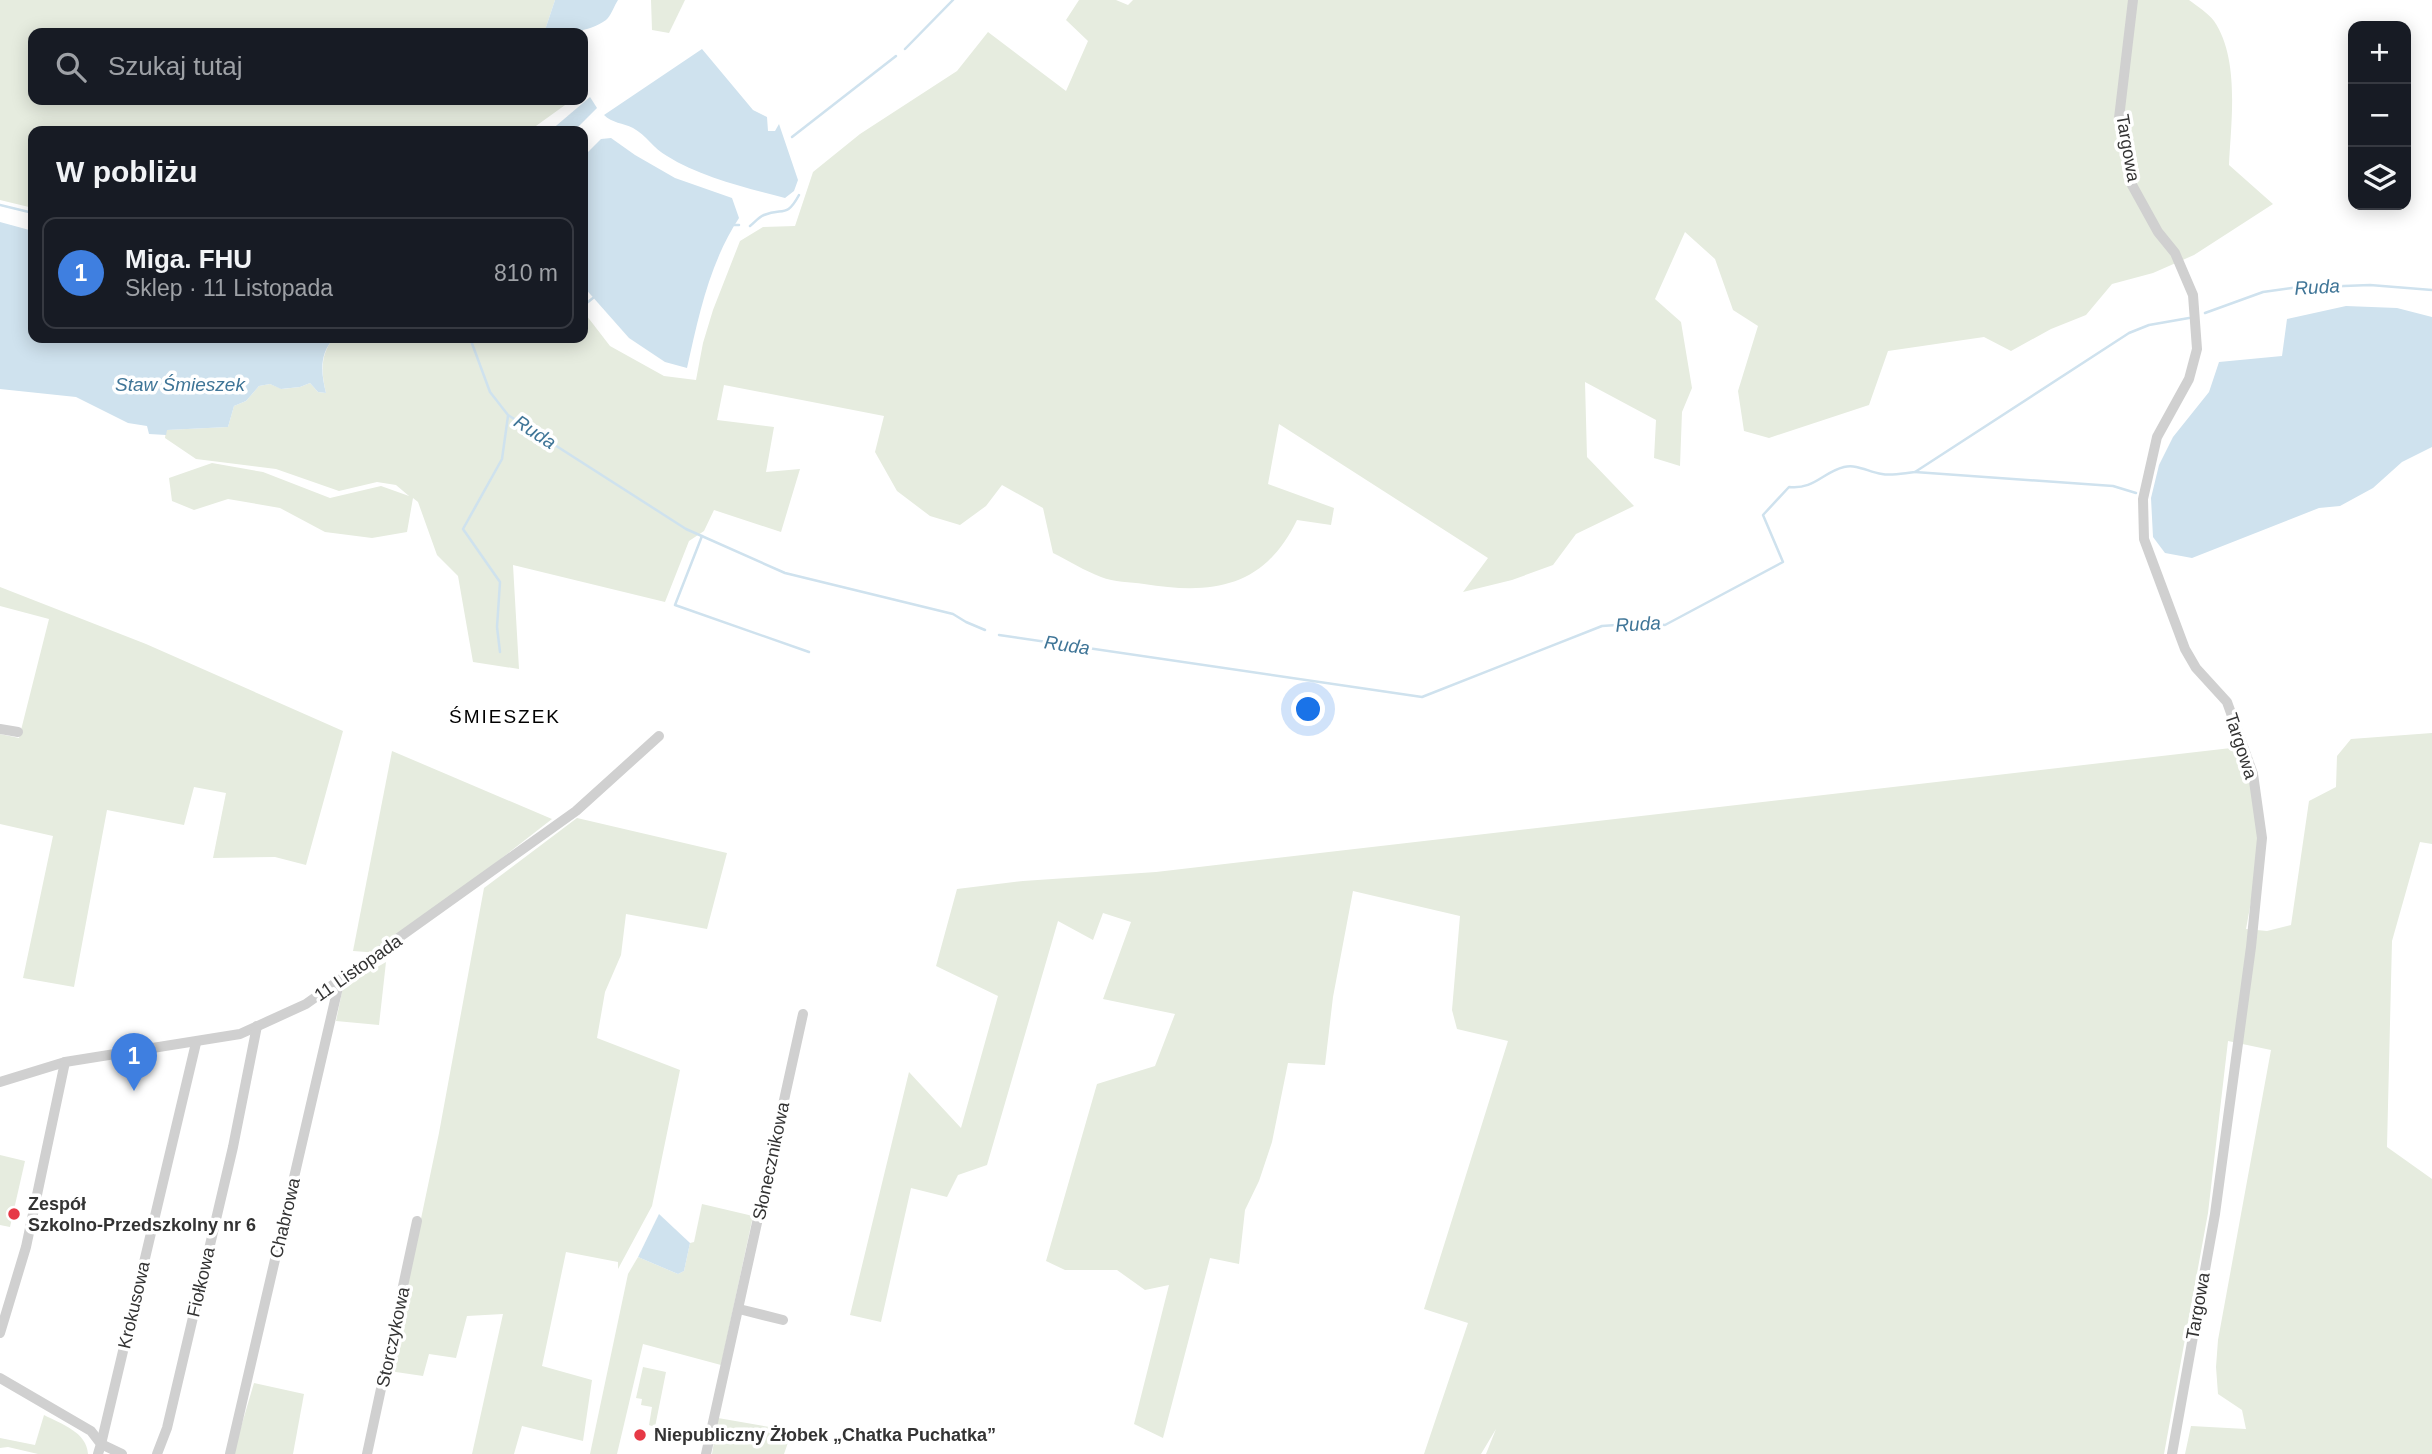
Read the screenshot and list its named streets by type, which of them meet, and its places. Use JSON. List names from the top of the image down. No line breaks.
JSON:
{"streets":{"street":["Targowa","11 Listopada","Słonecznikowa","Chabrowa","Fiołkowa","Krokusowa","Storczykowa"]},"crossings":[["11 Listopada","Chabrowa"],["11 Listopada","Fiołkowa"],["11 Listopada","Krokusowa"]],"districts":["ŚMIESZEK"],"water":["Ruda","Staw Śmieszek"],"places":["Zespół Szkolno-Przedszkolny nr 6","Niepubliczny Żłobek „Chatka Puchatka”"],"page":{"map_buttons":["+","−"],"search":"Szukaj tutaj","heading":"W pobliżu","list":[{"mark":"1","name":"Miga. FHU","note":"Sklep · 11 Listopada","value":"810 m"}],"pins":"1"}}
